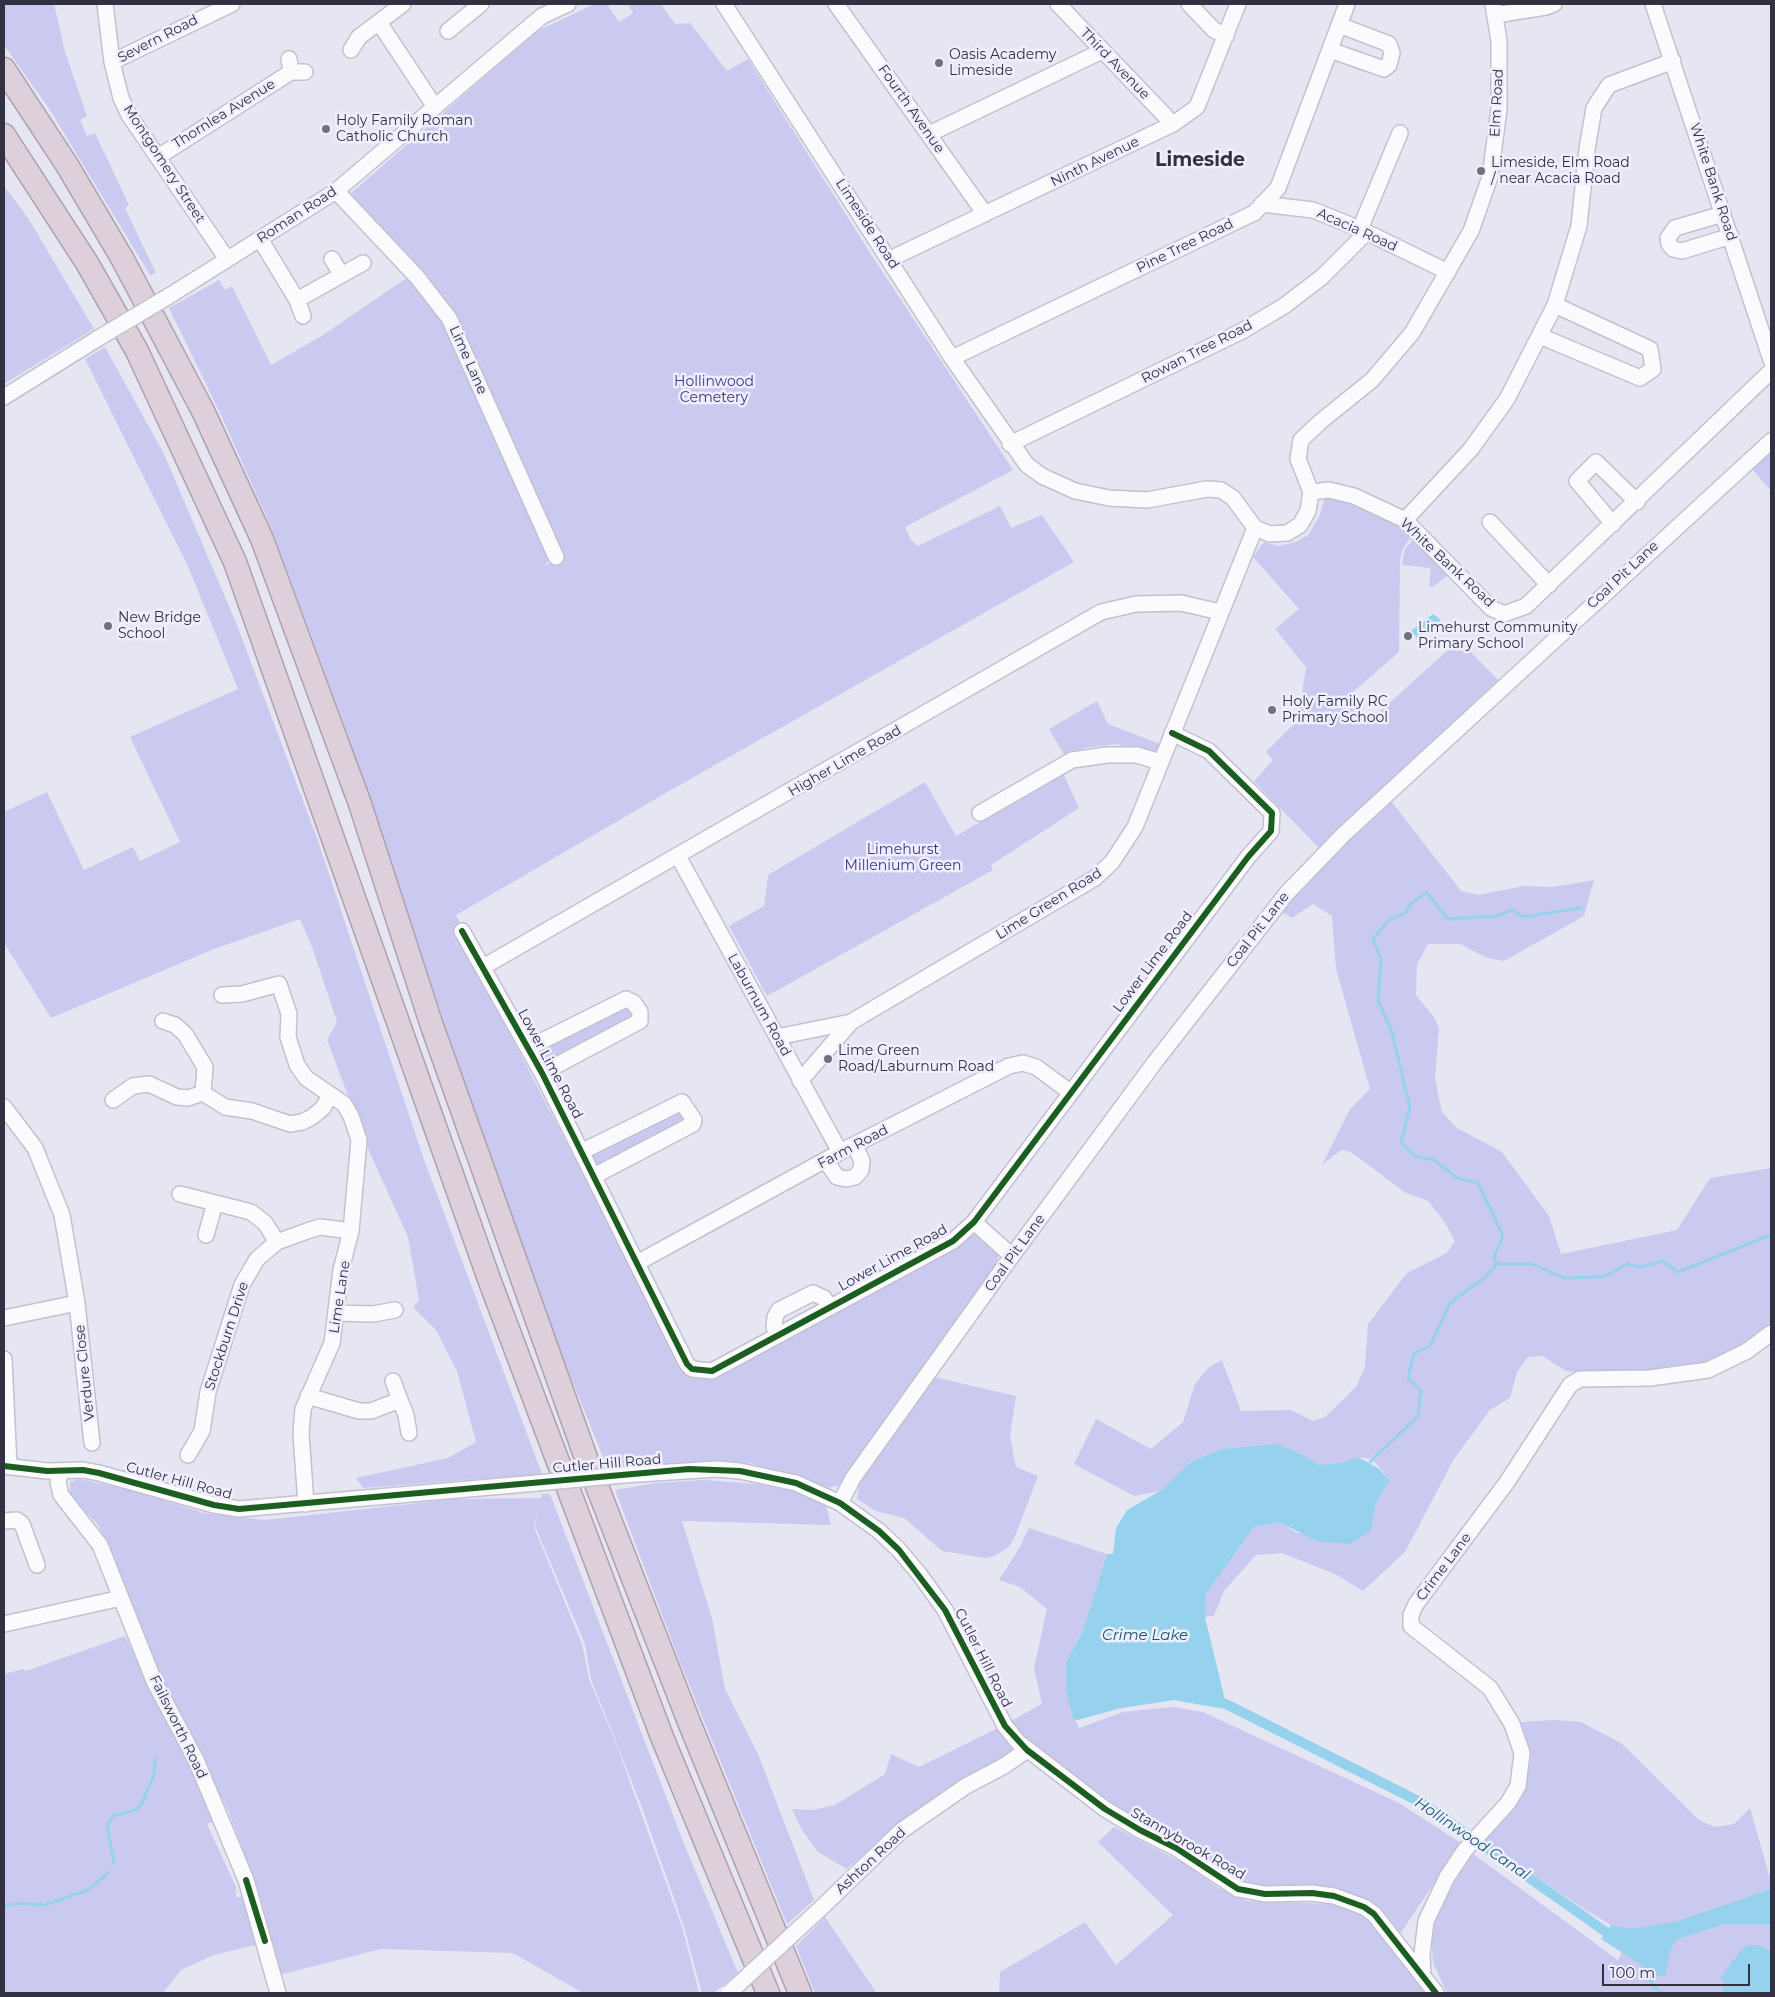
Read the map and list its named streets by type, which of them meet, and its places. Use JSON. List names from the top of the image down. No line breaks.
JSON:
{"streets":{"street":["Severn Road","Third Avenue","Elm Road","Fourth Avenue","Thornlea Avenue","Ninth Avenue","Montgomery Street","White Bank Road","Roman Road","Limeside Road","Acacia Road","Pine Tree Road","Rowan Tree Road","Lime Lane","Coal Pit Lane","Higher Lime Road","Lime Green Road","Lower Lime Road","Laburnum Road","Farm Road","Stockburn Drive","Verdure Close","Cutler Hill Road","Crime Lane","Failsworth Road","Stannybrook Road","Ashton Road"]},"crossings":[["Severn Road","Montgomery Street"],["Third Avenue","Ninth Avenue"],["Elm Road","White Bank Road"],["Elm Road","Acacia Road"],["Fourth Avenue","Ninth Avenue"],["Thornlea Avenue","Montgomery Street"],["Ninth Avenue","Limeside Road"],["Montgomery Street","Roman Road"],["Roman Road","Lime Lane"],["Limeside Road","Pine Tree Road"],["Limeside Road","Rowan Tree Road"],["Limeside Road","Lime Green Road"],["Acacia Road","Pine Tree Road"],["Acacia Road","Rowan Tree Road"],["Lime Lane","Stockburn Drive"],["Lime Lane","Cutler Hill Road"],["Coal Pit Lane","Cutler Hill Road"],["Higher Lime Road","Lime Green Road"],["Higher Lime Road","Lower Lime Road"],["Higher Lime Road","Laburnum Road"],["Lime Green Road","Lower Lime Road"],["Lime Green Road","Laburnum Road"],["Lower Lime Road","Farm Road"],["Laburnum Road","Farm Road"],["Cutler Hill Road","Failsworth Road"],["Cutler Hill Road","Stannybrook Road"],["Cutler Hill Road","Ashton Road"],["Crime Lane","Stannybrook Road"],["Stannybrook Road","Ashton Road"]],"districts":["Limeside"],"water":["Crime Lake","Hollinwood Canal"],"parks":["Hollinwood Cemetery","Limehurst Millenium Green"],"places":["Oasis Academy Limeside","Holy Family Roman Catholic Church","Limeside, Elm Road / near Acacia Road","New Bridge School","Limehurst Community Primary School","Holy Family RC Primary School","Lime Green Road/Laburnum Road"],"scale_bar":"100 m"}
